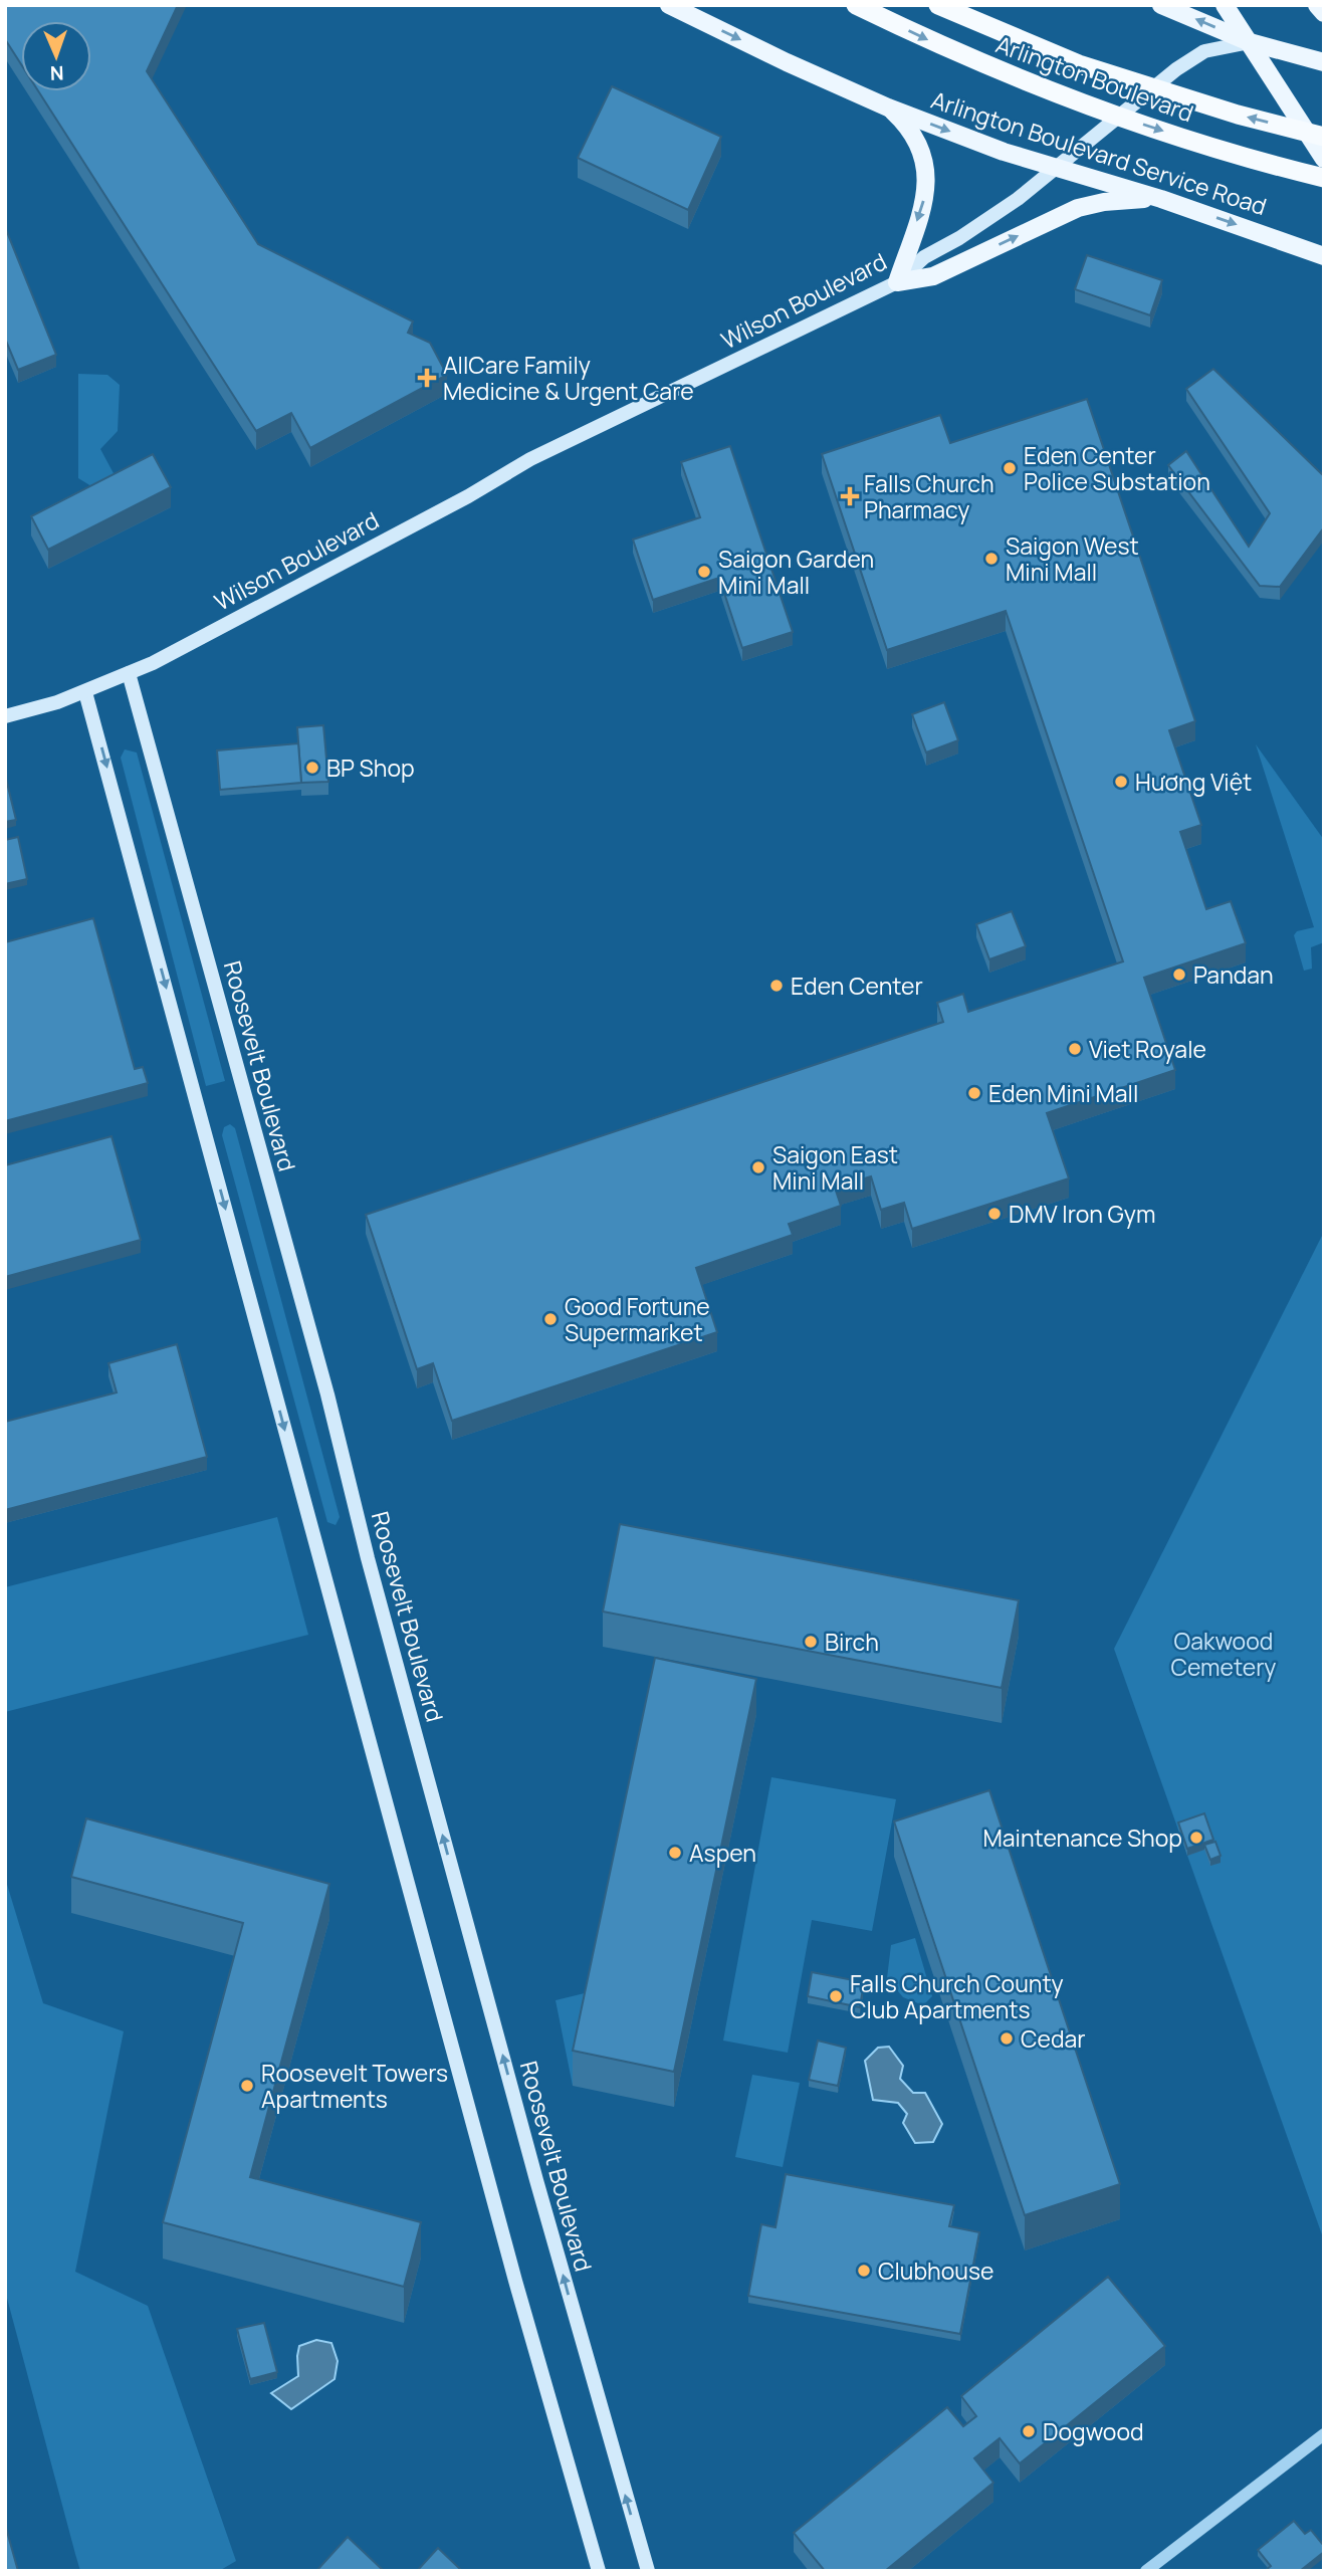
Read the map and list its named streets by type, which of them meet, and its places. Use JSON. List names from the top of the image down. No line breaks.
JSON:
{"streets":{"highway":["Arlington Boulevard"],"main road":["Arlington Boulevard Service Road","Wilson Boulevard","Roosevelt Boulevard"]},"crossings":[["Arlington Boulevard Service Road","Wilson Boulevard"],["Wilson Boulevard","Roosevelt Boulevard"]],"one_way":["Arlington Boulevard Service Road"],"parks":["Oakwood Cemetery"],"places":{"health":["AllCare Family Medicine & Urgent Care","Falls Church Pharmacy"],"other":["Eden Center Police Substation","Saigon West Mini Mall","Saigon Garden Mini Mall","BP Shop","Hương Việt","Pandan","Eden Center","Viet Royale","Eden Mini Mall","Saigon East Mini Mall","DMV Iron Gym","Good Fortune Supermarket","Birch","Maintenance Shop","Aspen","Falls Church County Club Apartments","Cedar","Roosevelt Towers Apartments","Clubhouse","Dogwood"]},"north":"bottom"}
